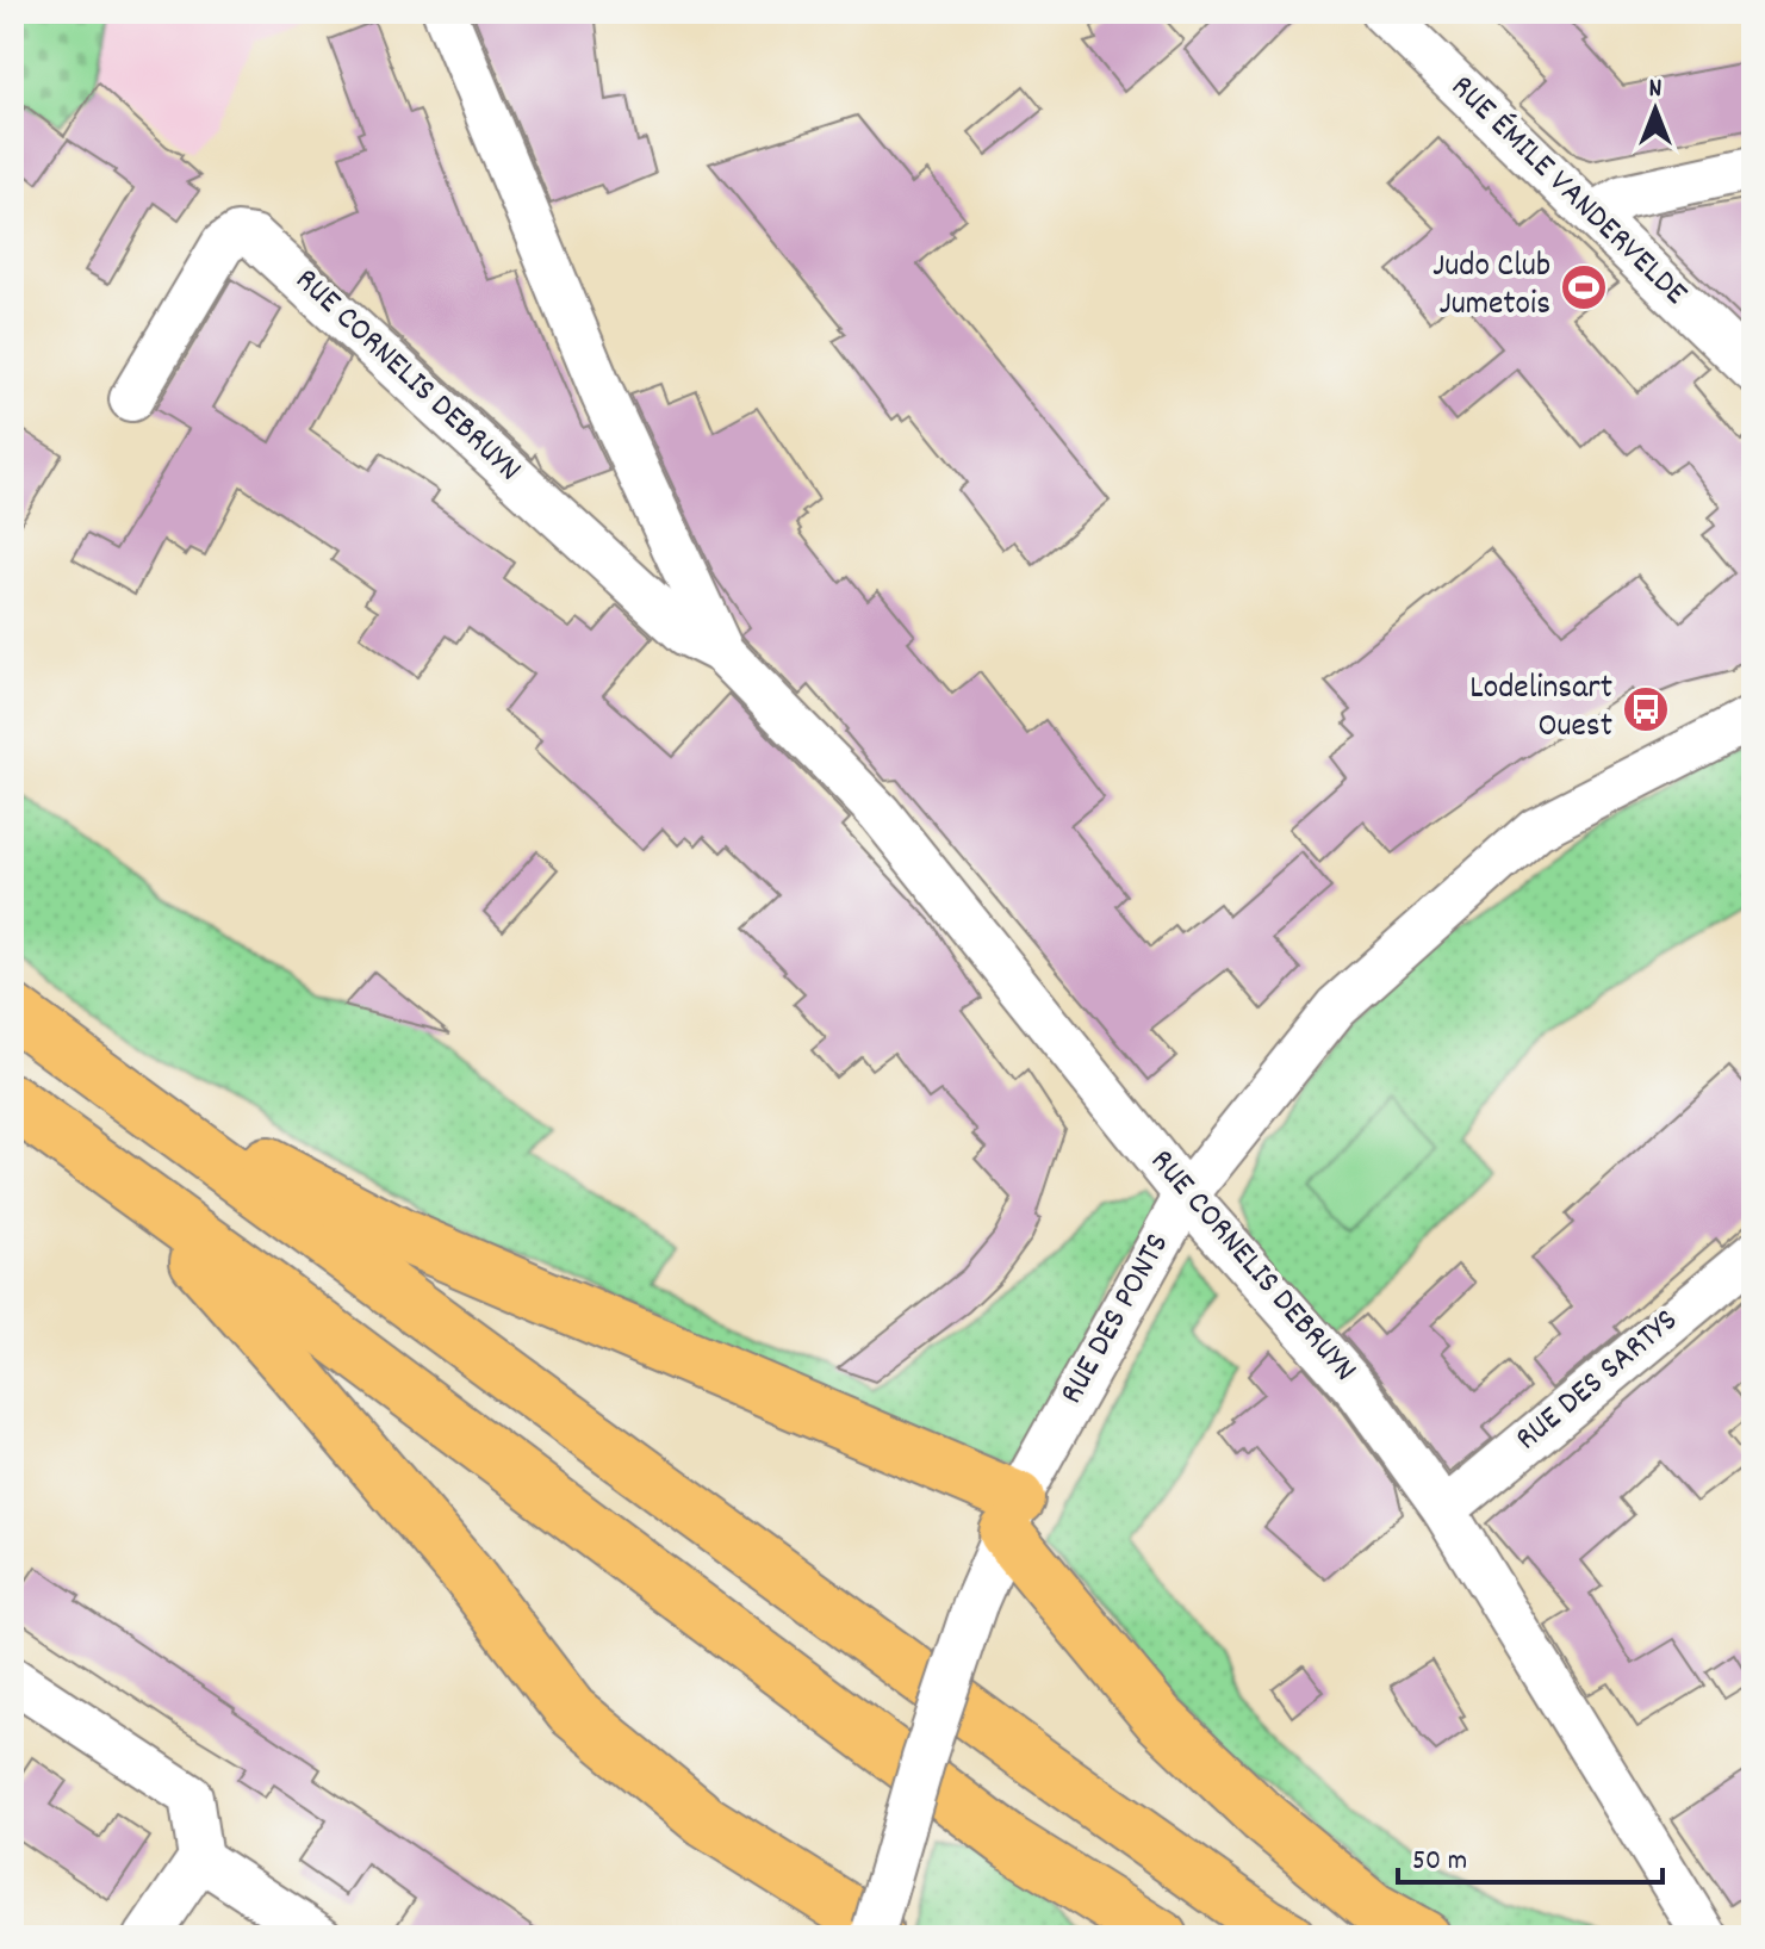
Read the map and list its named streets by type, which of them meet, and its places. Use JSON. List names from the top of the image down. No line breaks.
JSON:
{"streets":{"street":["RUE ÉMILE VANDERVELDE","RUE CORNELIS DEBRUYN","RUE DES PONTS","RUE DES SARTYS"]},"crossings":[["RUE CORNELIS DEBRUYN","RUE DES PONTS"],["RUE CORNELIS DEBRUYN","RUE DES SARTYS"]],"places":{"sports":["Judo Club Jumetois"],"bus stop":["Lodelinsart Ouest"]},"scale_bar":"50 m","north":"top"}
